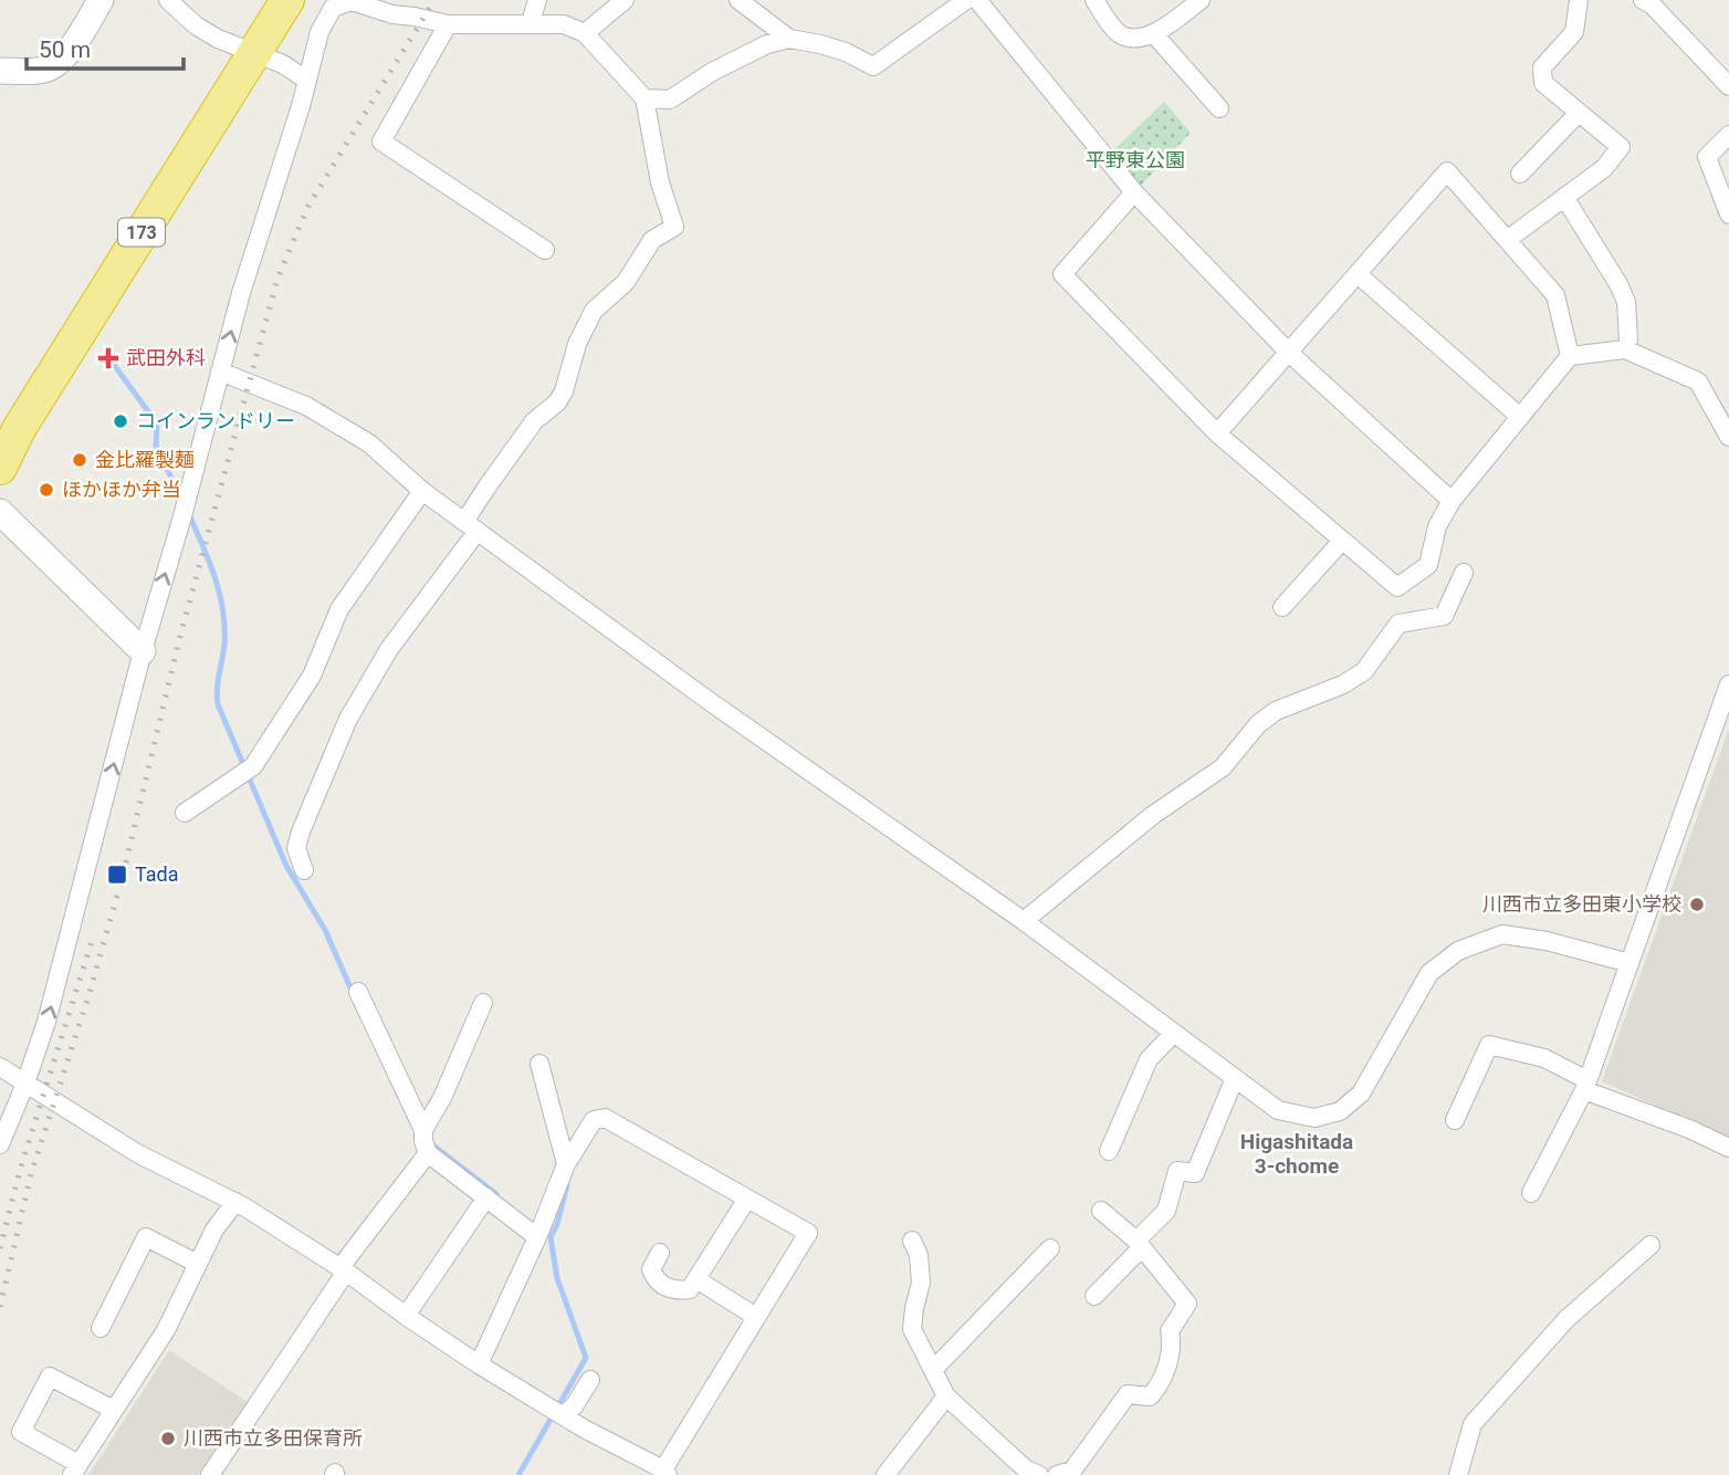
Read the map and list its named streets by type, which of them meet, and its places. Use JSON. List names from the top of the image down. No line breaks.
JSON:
{"streets":{"highway":["173"]},"districts":["Higashitada 3-chome"],"parks":["平野東公園"],"places":{"health":["武田外科"],"other":["コインランドリー","金比羅製麺","ほかほか弁当","川西市立多田東小学校","川西市立多田保育所"],"transit":["Tada"]},"scale_bar":"50 m"}
